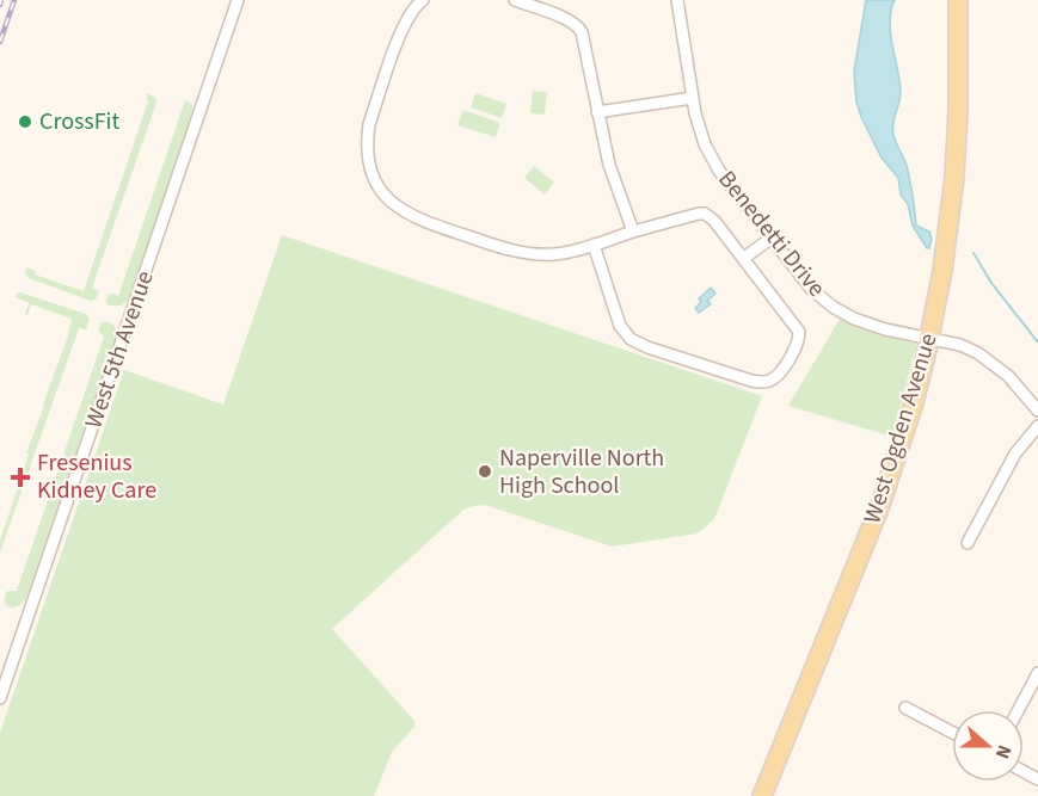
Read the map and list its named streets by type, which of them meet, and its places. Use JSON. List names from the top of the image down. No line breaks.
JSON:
{"streets":{"main road":["West Ogden Avenue"],"street":["Benedetti Drive","West 5th Avenue"]},"crossings":[["Benedetti Drive","West Ogden Avenue"]],"places":{"other":["CrossFit","Naperville North High School"],"health":["Fresenius Kidney Care"]},"north":"right"}
